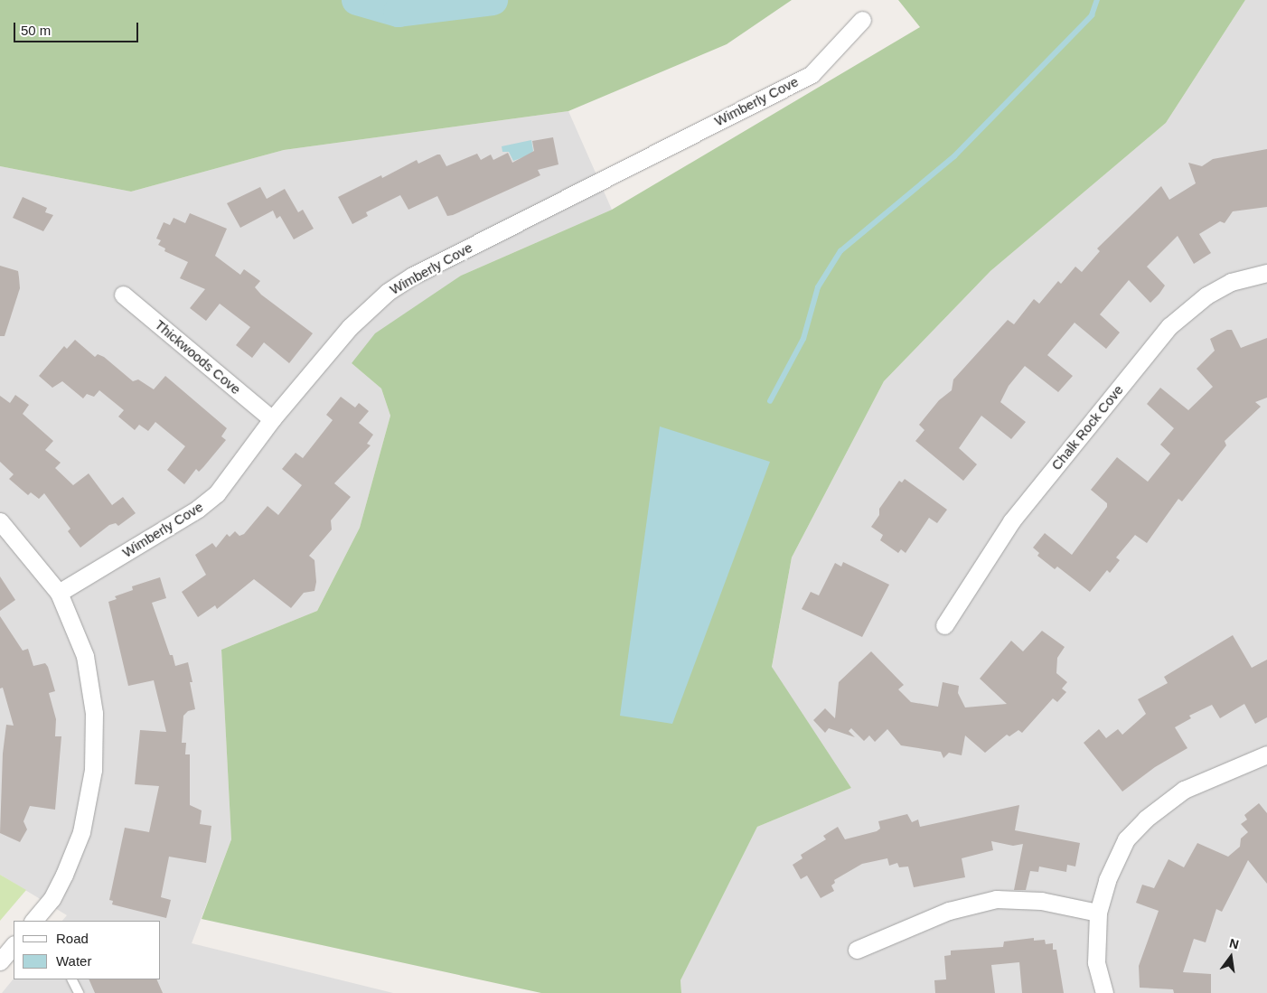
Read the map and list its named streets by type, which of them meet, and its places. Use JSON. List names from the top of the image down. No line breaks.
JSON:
{"streets":{"street":["Wimberly Cove","Thickwoods Cove","Chalk Rock Cove"]},"crossings":[["Wimberly Cove","Thickwoods Cove"]],"legend":["Road","Water"],"scale_bar":"50 m","north":"top"}
